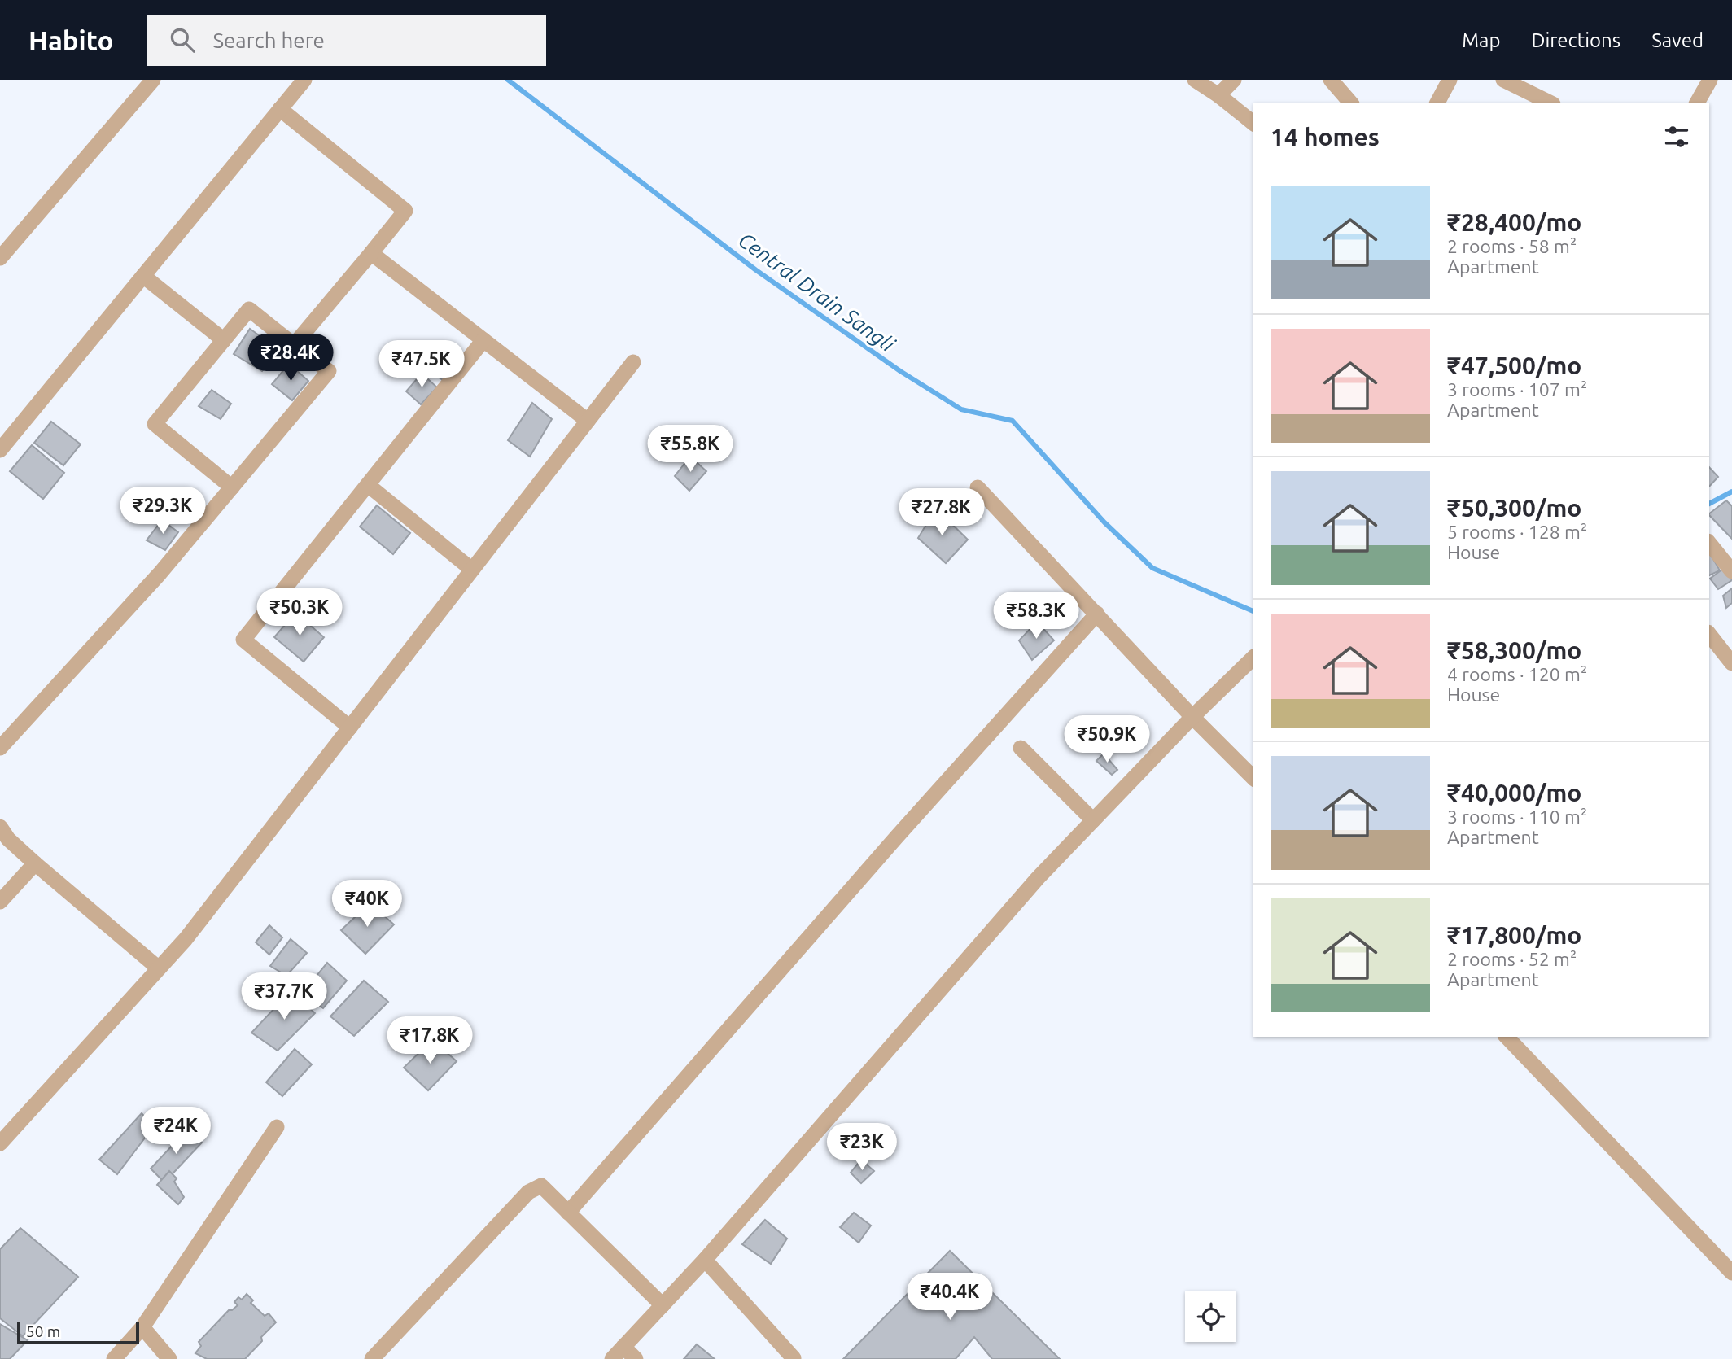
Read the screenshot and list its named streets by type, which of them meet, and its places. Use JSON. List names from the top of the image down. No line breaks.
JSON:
{"water":["Central Drain Sangli"],"scale_bar":"50 m","page":{"header":"Habito","search":"Search here","nav":["Map","Directions","Saved"],"heading":"14 homes","list":[{"name":"₹28,400/mo","note":"2 rooms · 58 m² · Apartment"},{"name":"₹47,500/mo","note":"3 rooms · 107 m² · Apartment"},{"name":"₹50,300/mo","note":"5 rooms · 128 m² · House"},{"name":"₹58,300/mo","note":"4 rooms · 120 m² · House"},{"name":"₹40,000/mo","note":"3 rooms · 110 m² · Apartment"},{"name":"₹17,800/mo","note":"2 rooms · 52 m² · Apartment"}],"price":["₹28.4K","₹47.5K","₹55.8K","₹29.3K","₹27.8K","₹50.3K","₹58.3K","₹50.9K","₹40K","₹37.7K","₹17.8K","₹24K","₹23K","₹40.4K"],"scale":"50 m"}}
